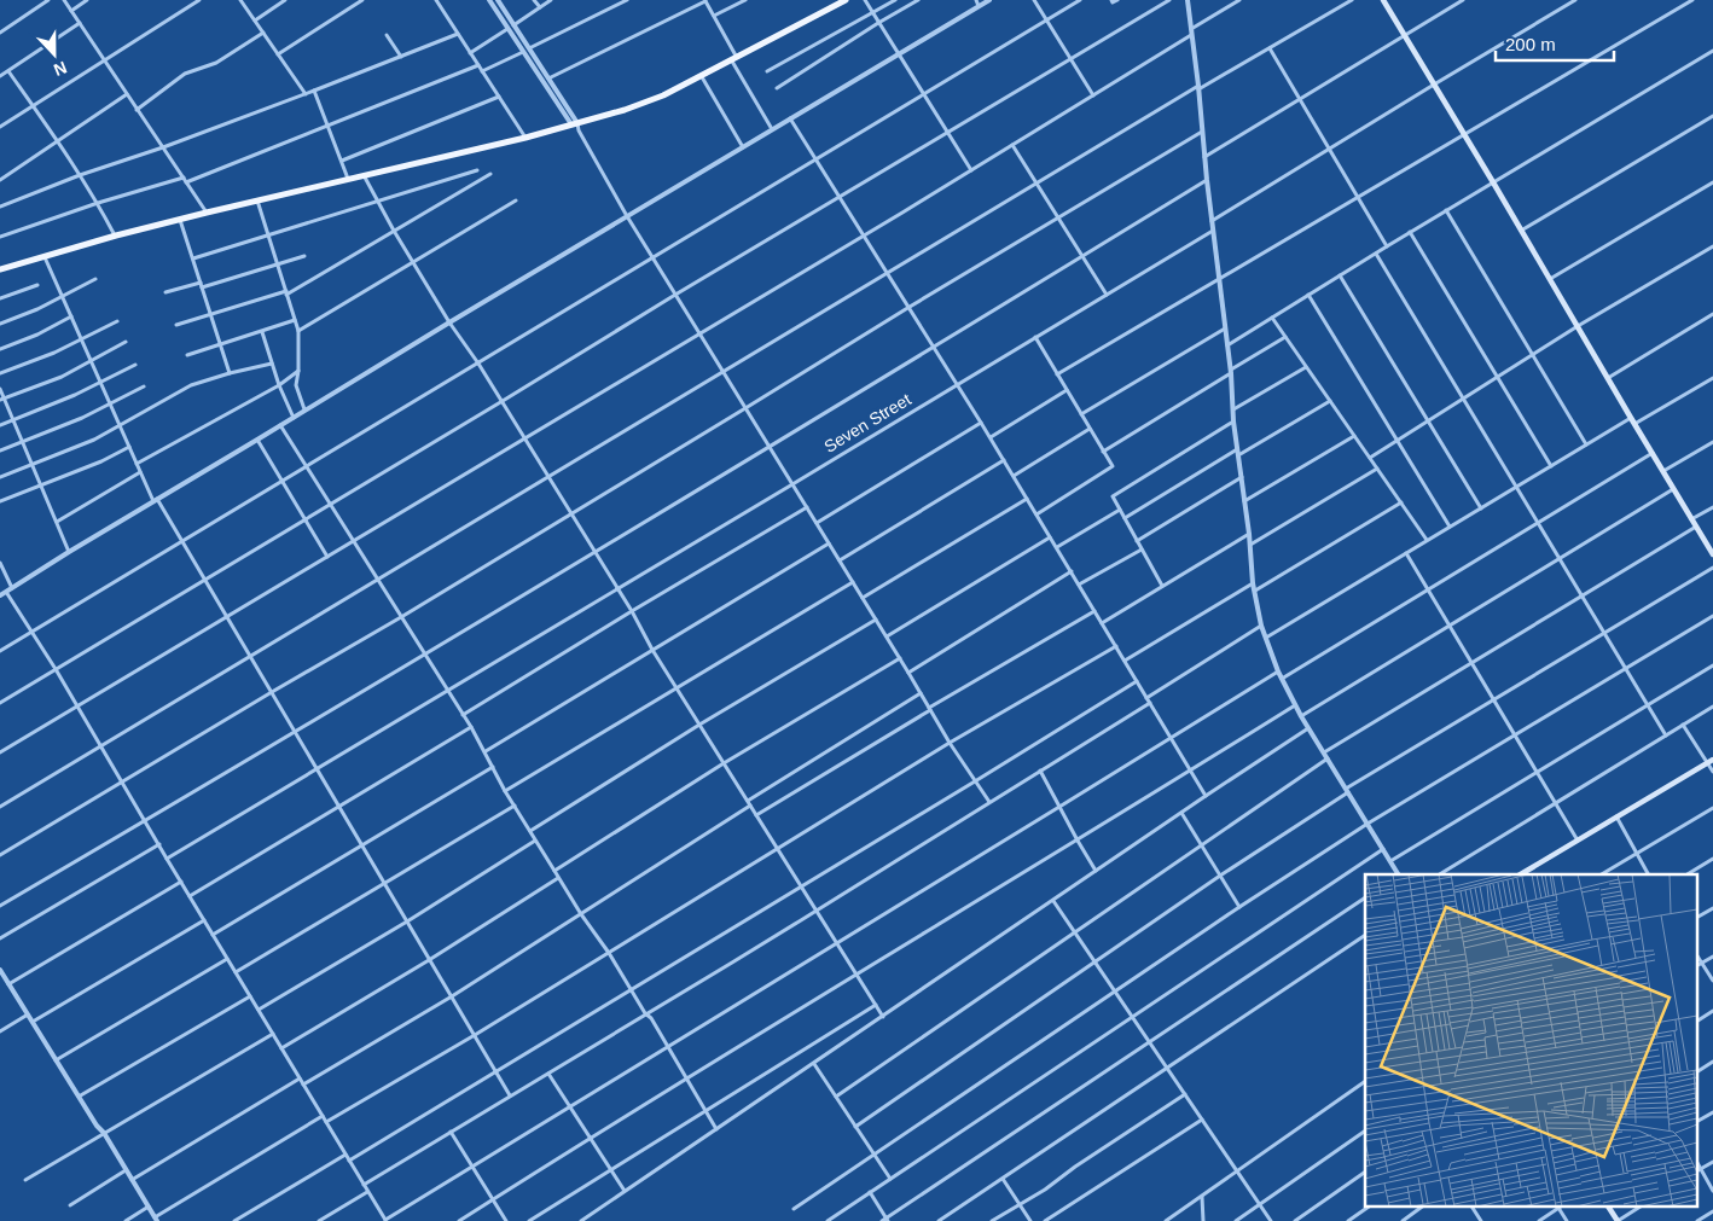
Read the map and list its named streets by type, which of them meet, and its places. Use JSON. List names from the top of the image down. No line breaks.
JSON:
{"streets":{"street":["Seven Street"]},"scale_bar":"200 m","north":"bottom"}
